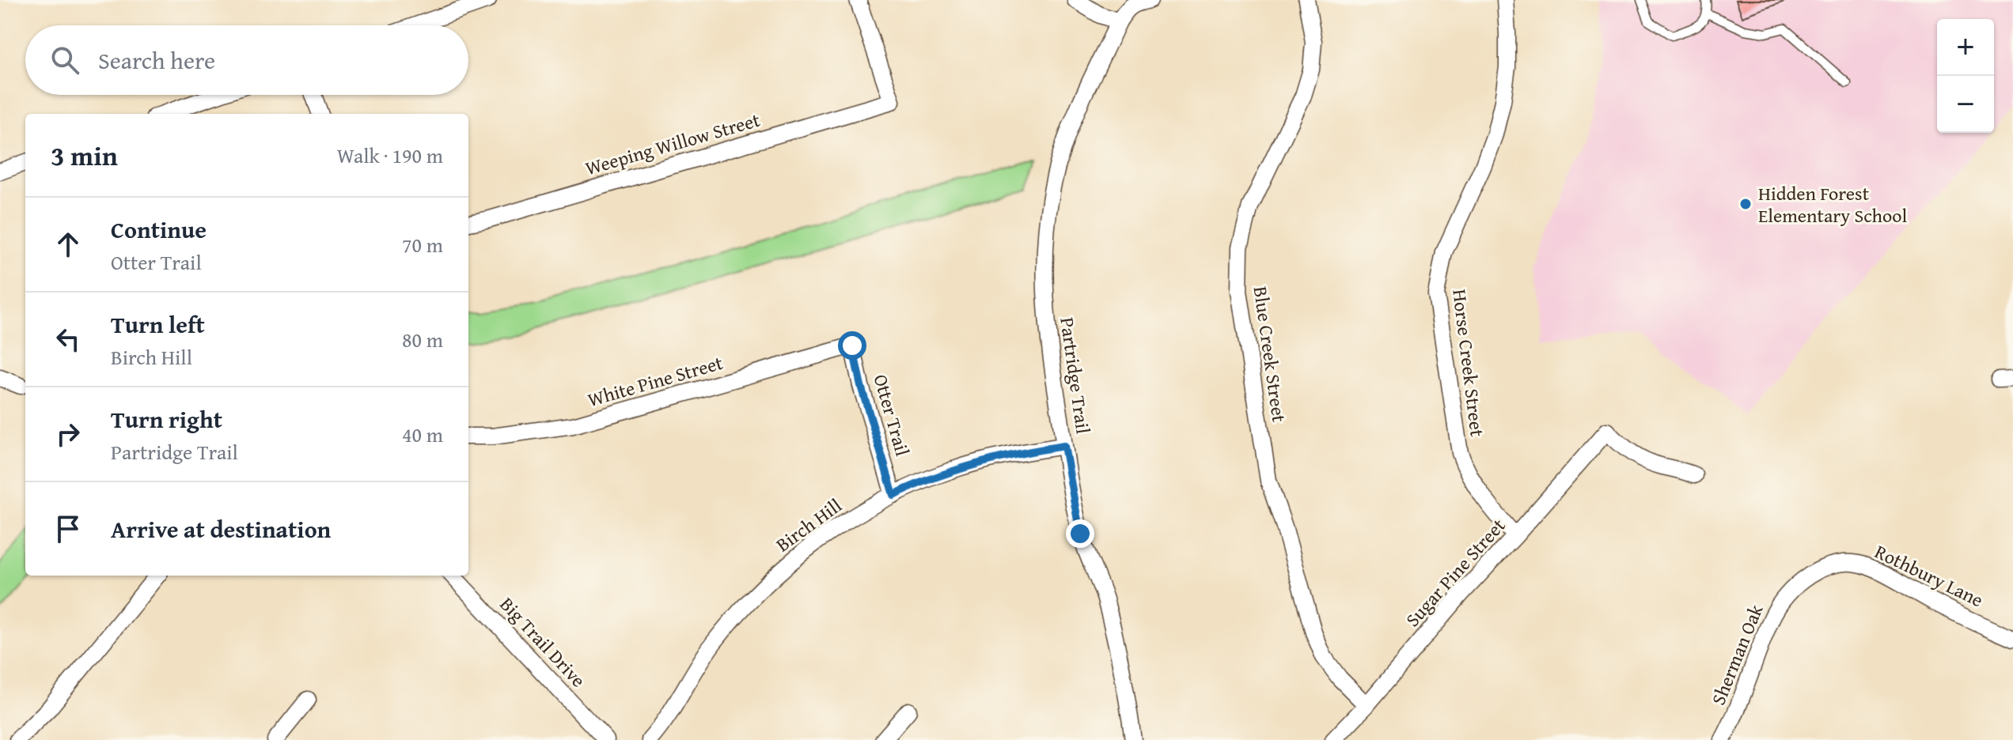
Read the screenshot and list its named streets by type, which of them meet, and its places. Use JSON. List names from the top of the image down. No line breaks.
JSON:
{"streets":{"street":["Weeping Willow Street","Blue Creek Street","Horse Creek Street","Partridge Trail","White Pine Street","Otter Trail","Birch Hill","Sugar Pine Street","Rothbury Lane","Big Trail Drive","Sherman Oak"]},"crossings":[["Blue Creek Street","Sugar Pine Street"],["Horse Creek Street","Sugar Pine Street"],["Partridge Trail","Birch Hill"],["White Pine Street","Otter Trail"],["Otter Trail","Birch Hill"],["Rothbury Lane","Sherman Oak"]],"places":["Hidden Forest Elementary School"],"page":{"map_buttons":["+","−"],"search":"Search here","heading":["3 min","Walk · 190 m"],"list":[["Continue","Otter Trail","70 m"],["Turn left","Birch Hill","80 m"],["Turn right","Partridge Trail","40 m"],"Arrive at destination"]}}
